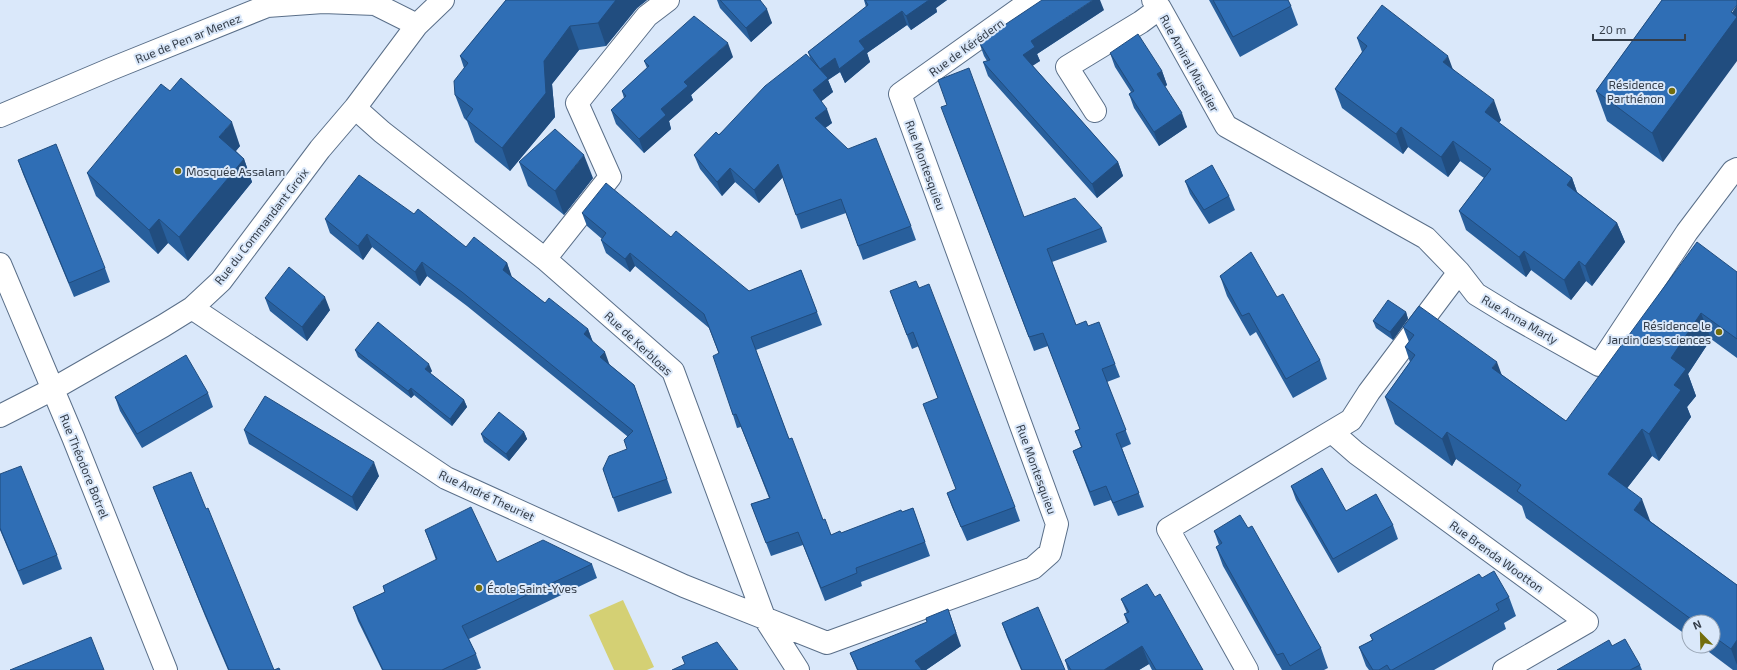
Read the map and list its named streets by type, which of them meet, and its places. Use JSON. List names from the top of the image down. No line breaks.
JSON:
{"streets":{"street":["Rue de Pen ar Menez","Rue de Kérédern","Rue Amiral Muselier","Rue Montesquieu","Rue du Commandant Groix","Rue Anna Marly","Rue de Kerbloas","Rue Théodore Botrel","Rue André Theuriet","Rue Brenda Wootton"]},"crossings":[["Rue de Pen ar Menez","Rue du Commandant Groix"],["Rue de Kérédern","Rue Montesquieu"],["Rue Amiral Muselier","Rue Anna Marly"],["Rue Montesquieu","Rue de Kerbloas"],["Rue Montesquieu","Rue André Theuriet"],["Rue du Commandant Groix","Rue de Kerbloas"],["Rue du Commandant Groix","Rue Théodore Botrel"],["Rue du Commandant Groix","Rue André Theuriet"],["Rue de Kerbloas","Rue André Theuriet"]],"places":["Résidence Parthénon","Mosquée Assalam","Résidence le Jardin des sciences","École Saint-Yves"],"scale_bar":"20 m","north":"top left"}
